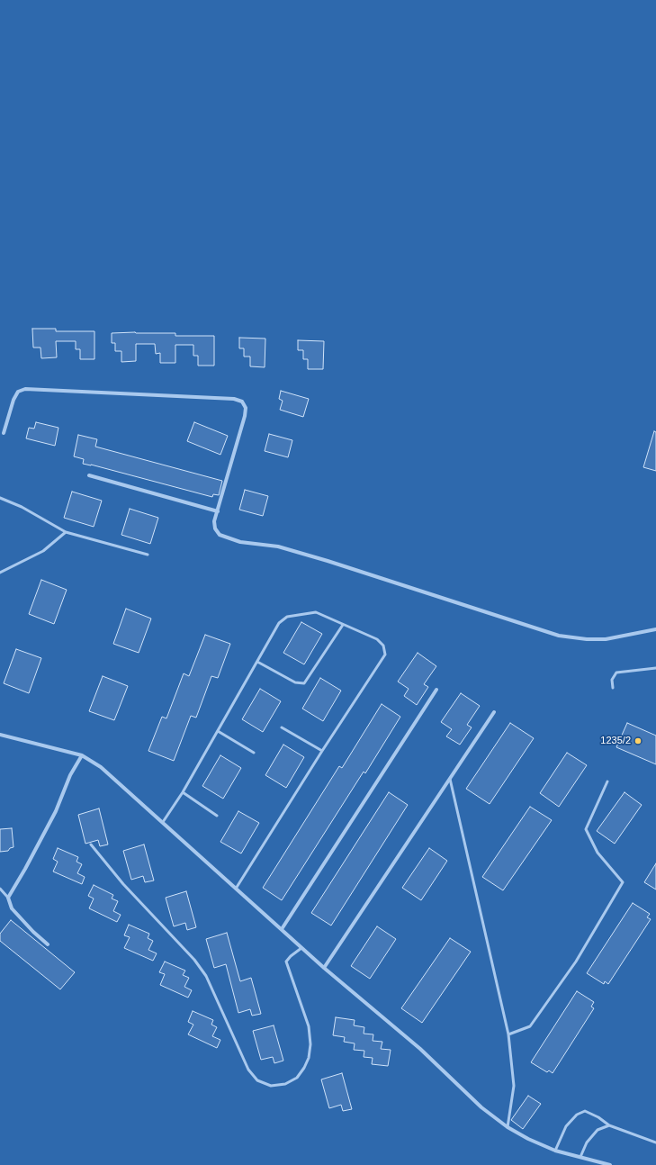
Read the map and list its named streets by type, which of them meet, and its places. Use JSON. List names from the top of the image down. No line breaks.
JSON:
{"places":["1235/2"]}
